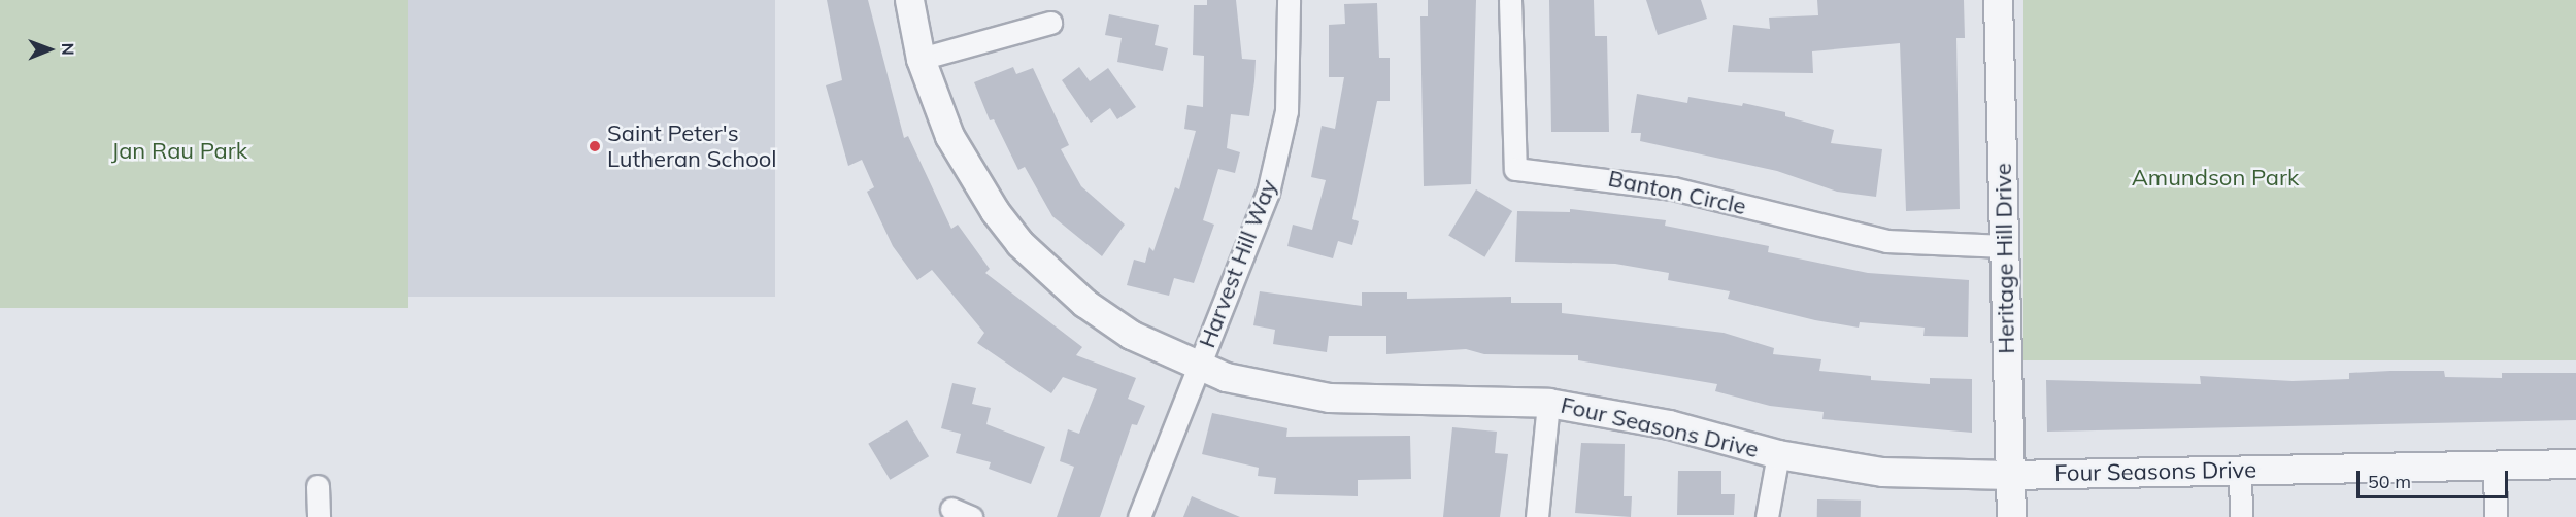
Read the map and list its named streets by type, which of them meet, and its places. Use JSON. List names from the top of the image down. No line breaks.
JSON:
{"streets":{"street":["Banton Circle","Heritage Hill Drive","Harvest Hill Way","Four Seasons Drive"]},"crossings":[["Banton Circle","Heritage Hill Drive"],["Heritage Hill Drive","Four Seasons Drive"],["Harvest Hill Way","Four Seasons Drive"]],"parks":["Jan Rau Park","Amundson Park"],"places":["Saint Peter's Lutheran School"],"scale_bar":"50 m","north":"right"}
